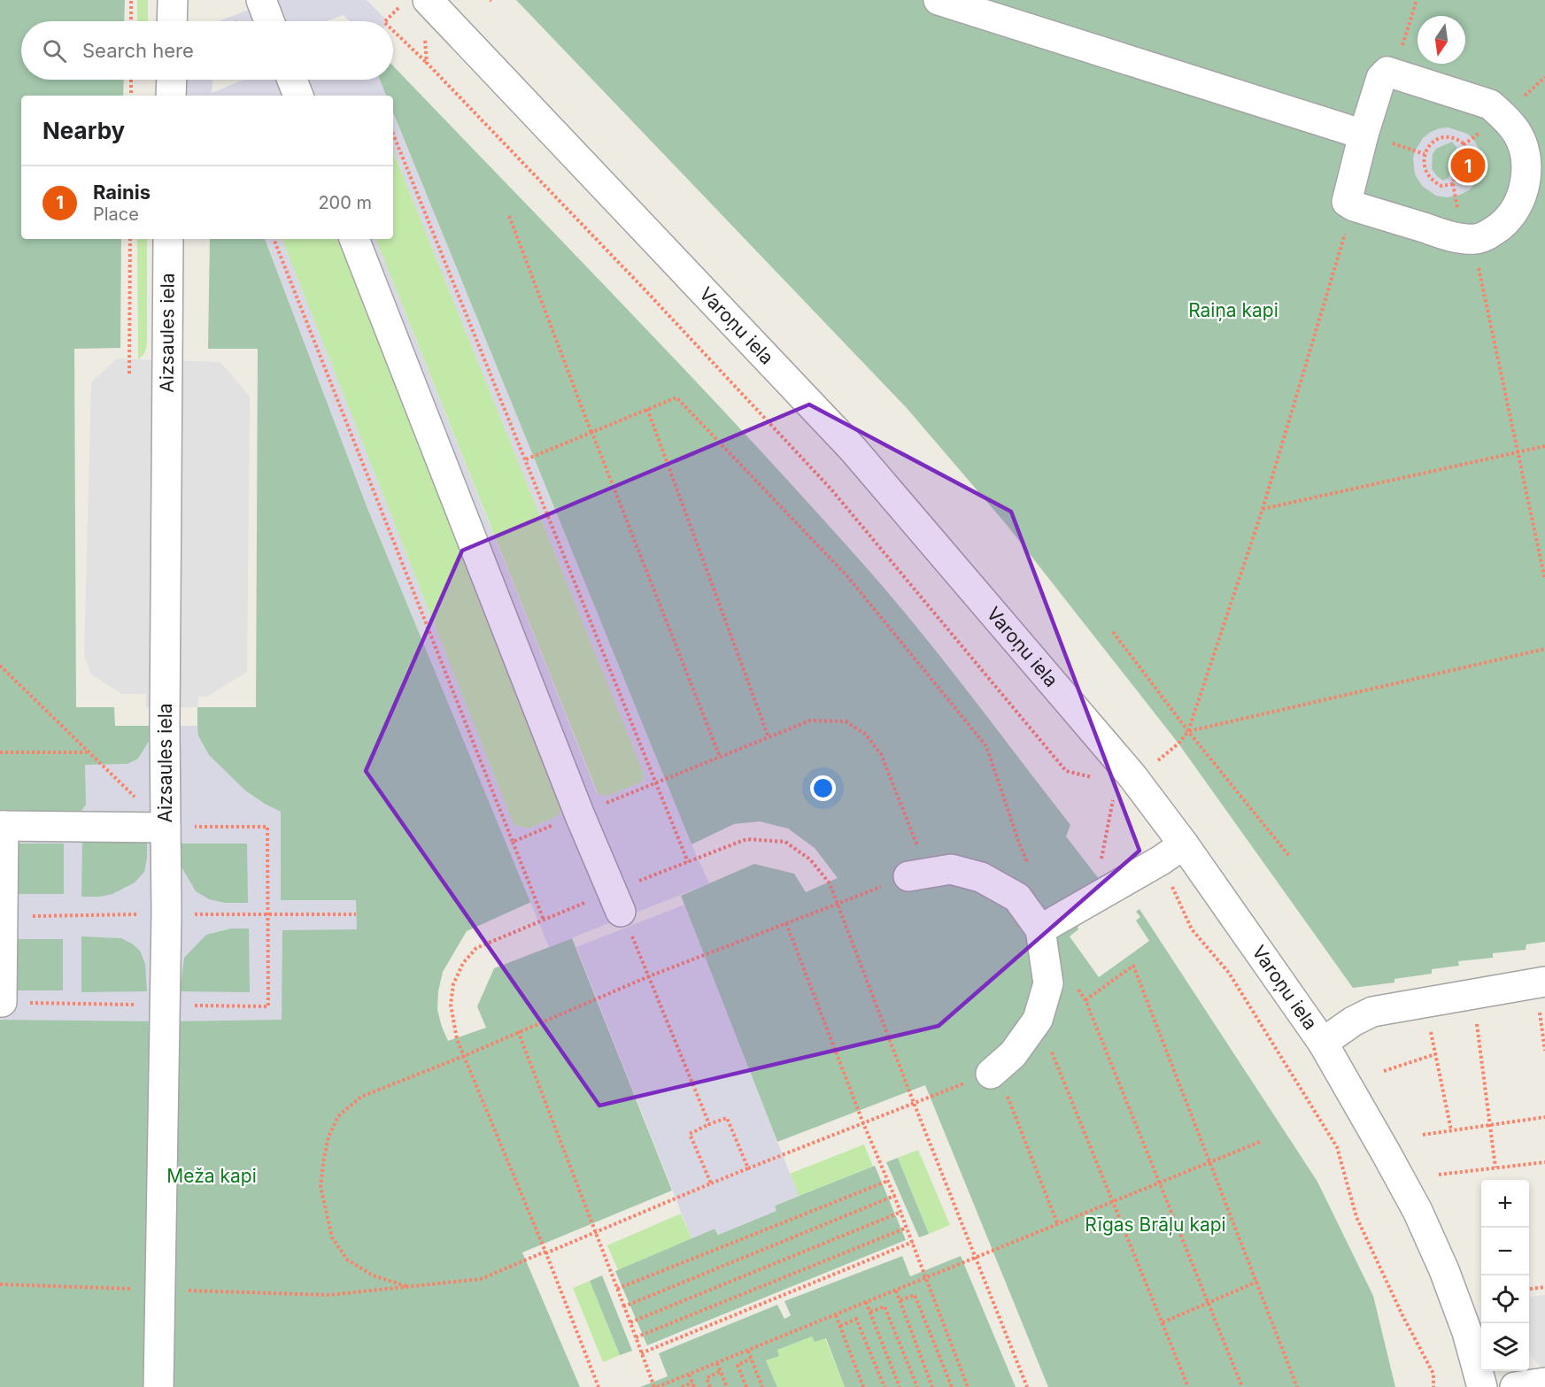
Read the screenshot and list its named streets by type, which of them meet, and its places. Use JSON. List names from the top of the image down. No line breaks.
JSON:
{"streets":{"street":["Varoņu iela","Aizsaules iela"]},"parks":["Raiņa kapi","Meža kapi","Rīgas Brāļu kapi"],"north":"bottom","page":{"search":"Search here","heading":"Nearby","pins":"1","list":[{"mark":"1","name":"Rainis","note":"Place","value":"200 m"}],"map_buttons":["+","−"]}}
